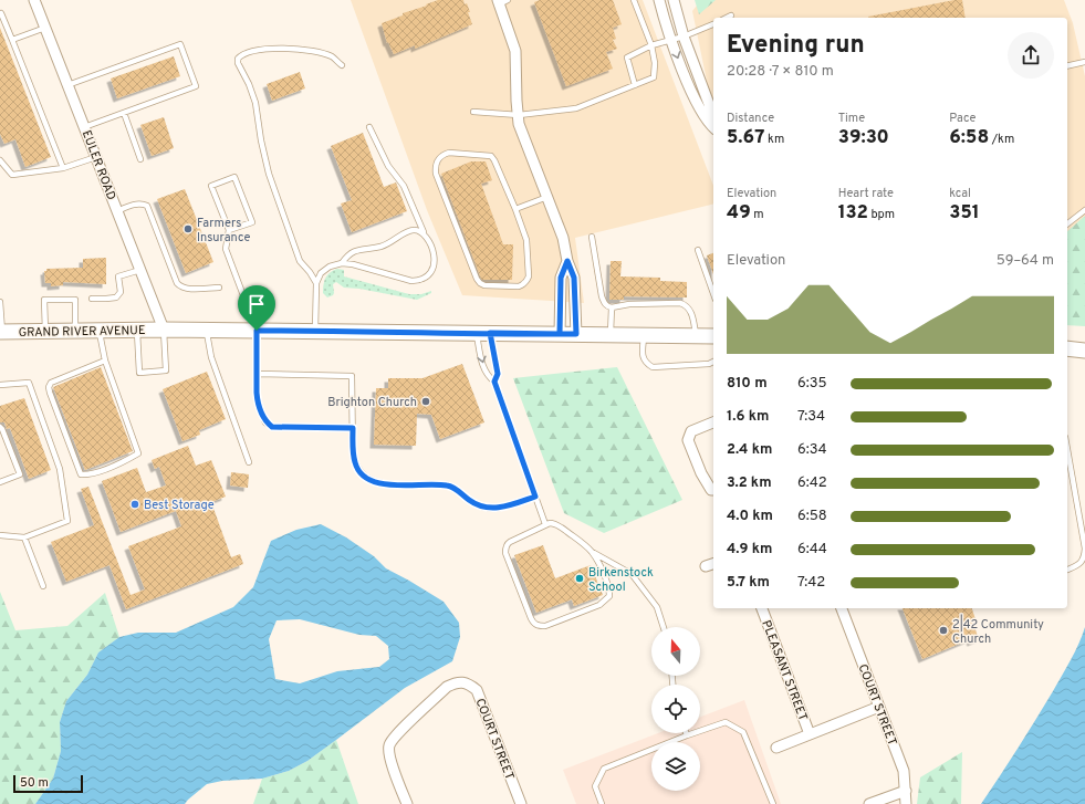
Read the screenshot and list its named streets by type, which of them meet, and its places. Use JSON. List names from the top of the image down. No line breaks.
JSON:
{"streets":{"main road":["GRAND RIVER AVENUE"],"street":["EULER ROAD","PLEASANT STREET","COURT STREET"]},"crossings":[["EULER ROAD","GRAND RIVER AVENUE"]],"places":["Farmers Insurance","Brighton Church","Best Storage","Birkenstock School","2|42 Community Church"],"scale_bar":"50 m","north":"top","page":{"heading":["Evening run","20:28 · 7 × 810 m"],"stats":[["Distance","5.67 km"],["Time","39:30"],["Pace","6:58 /km"],["Elevation","49 m"],["Heart rate","132 bpm"],["kcal","351"]],"chart":["Elevation","59–64 m"],"list":[{"name":"810 m","note":"6:35"},{"name":"1.6 km","note":"7:34"},{"name":"2.4 km","note":"6:34"},{"name":"3.2 km","note":"6:42"},{"name":"4.0 km","note":"6:58"},{"name":"4.9 km","note":"6:44"},{"name":"5.7 km","note":"7:42"}],"scale":"50 m"}}
